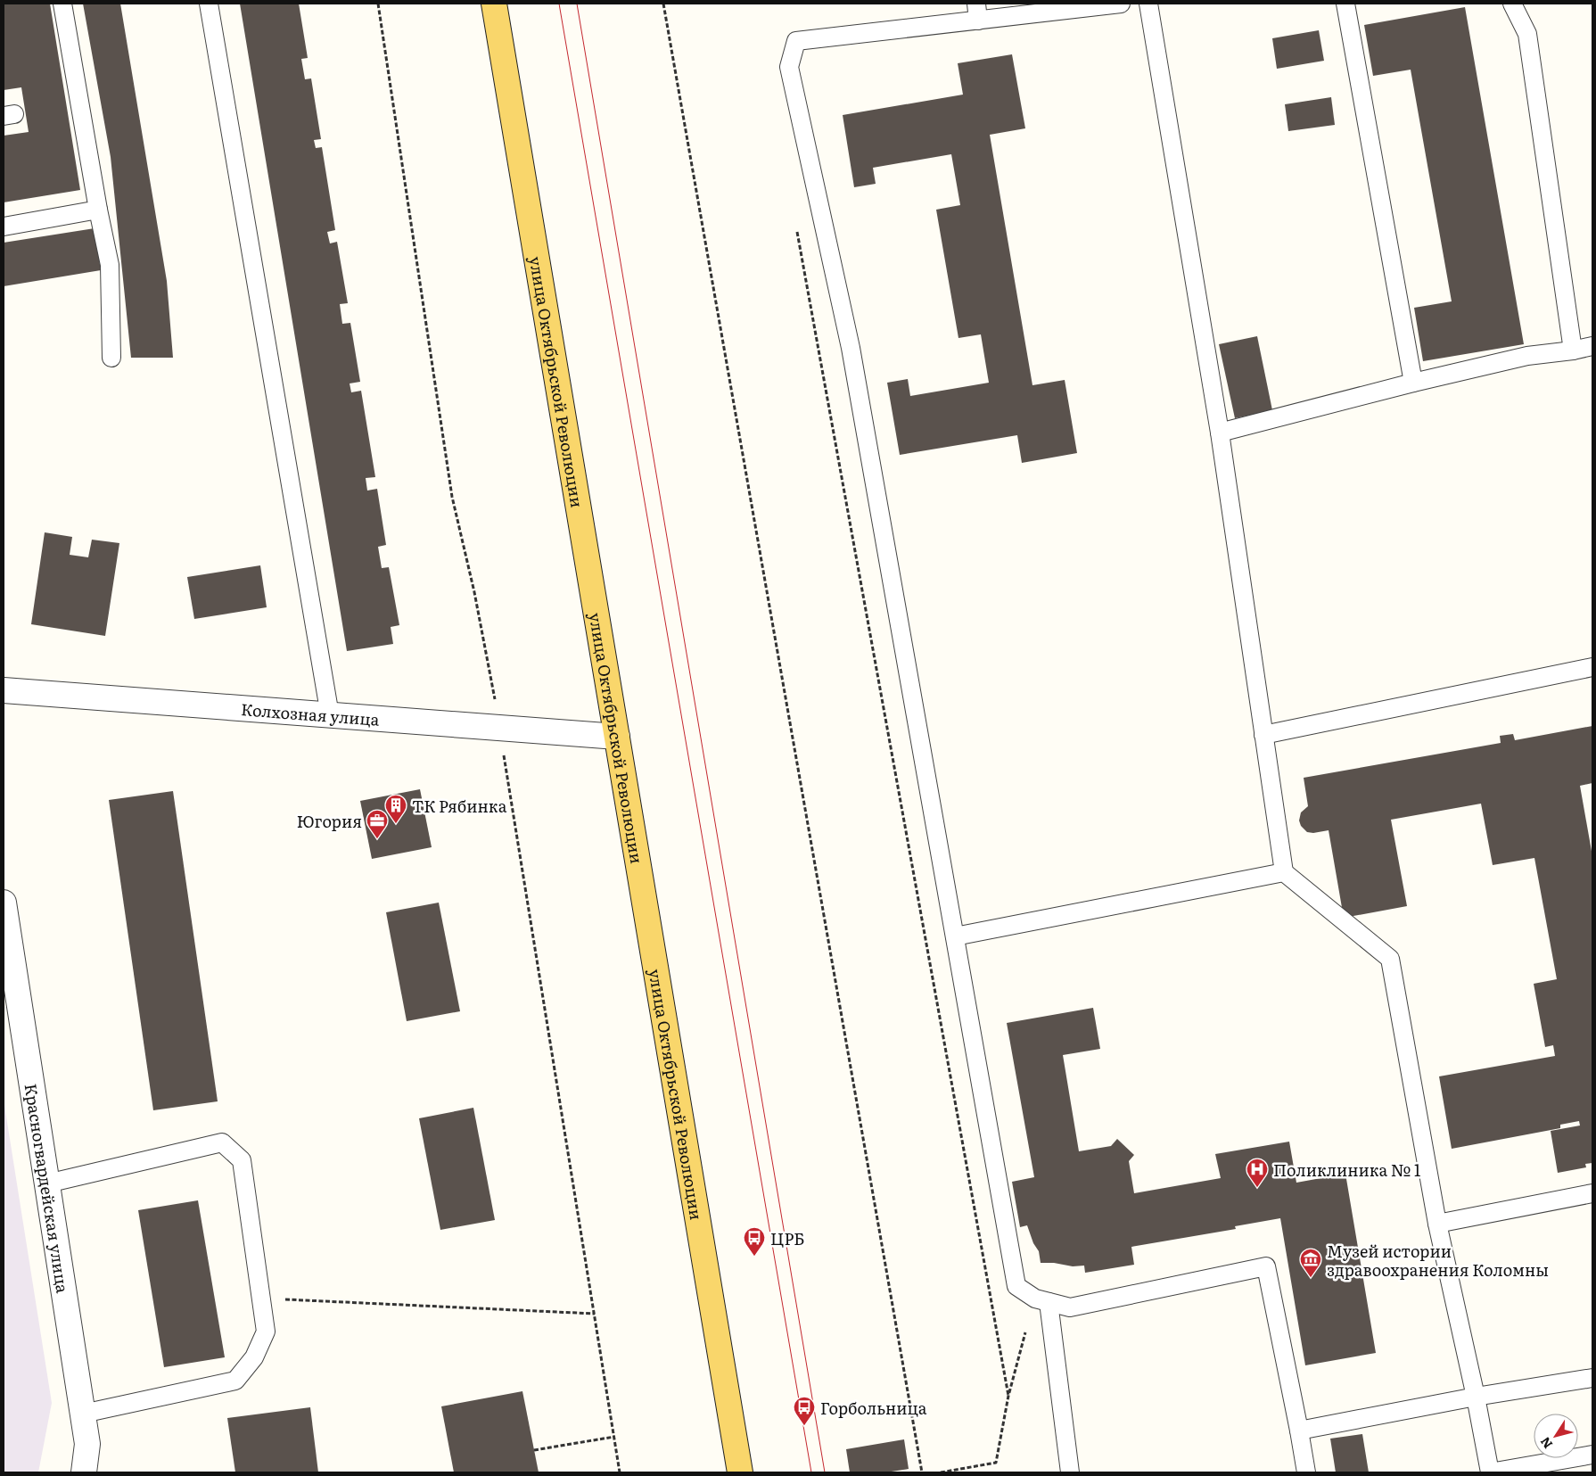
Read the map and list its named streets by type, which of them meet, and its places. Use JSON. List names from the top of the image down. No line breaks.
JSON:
{"streets":{"main road":["улица Октябрьской Революции"],"street":["Колхозная улица","Красногвардейская улица"]},"crossings":[["улица Октябрьской Революции","Колхозная улица"]],"places":{"building":["ТК Рябинка"],"office":["Югория"],"hospital":["Поликлиника № 1"],"bus stop":["ЦРБ","Горбольница"],"museum":["Музей истории здравоохранения Коломны"]},"north":"bottom left"}
